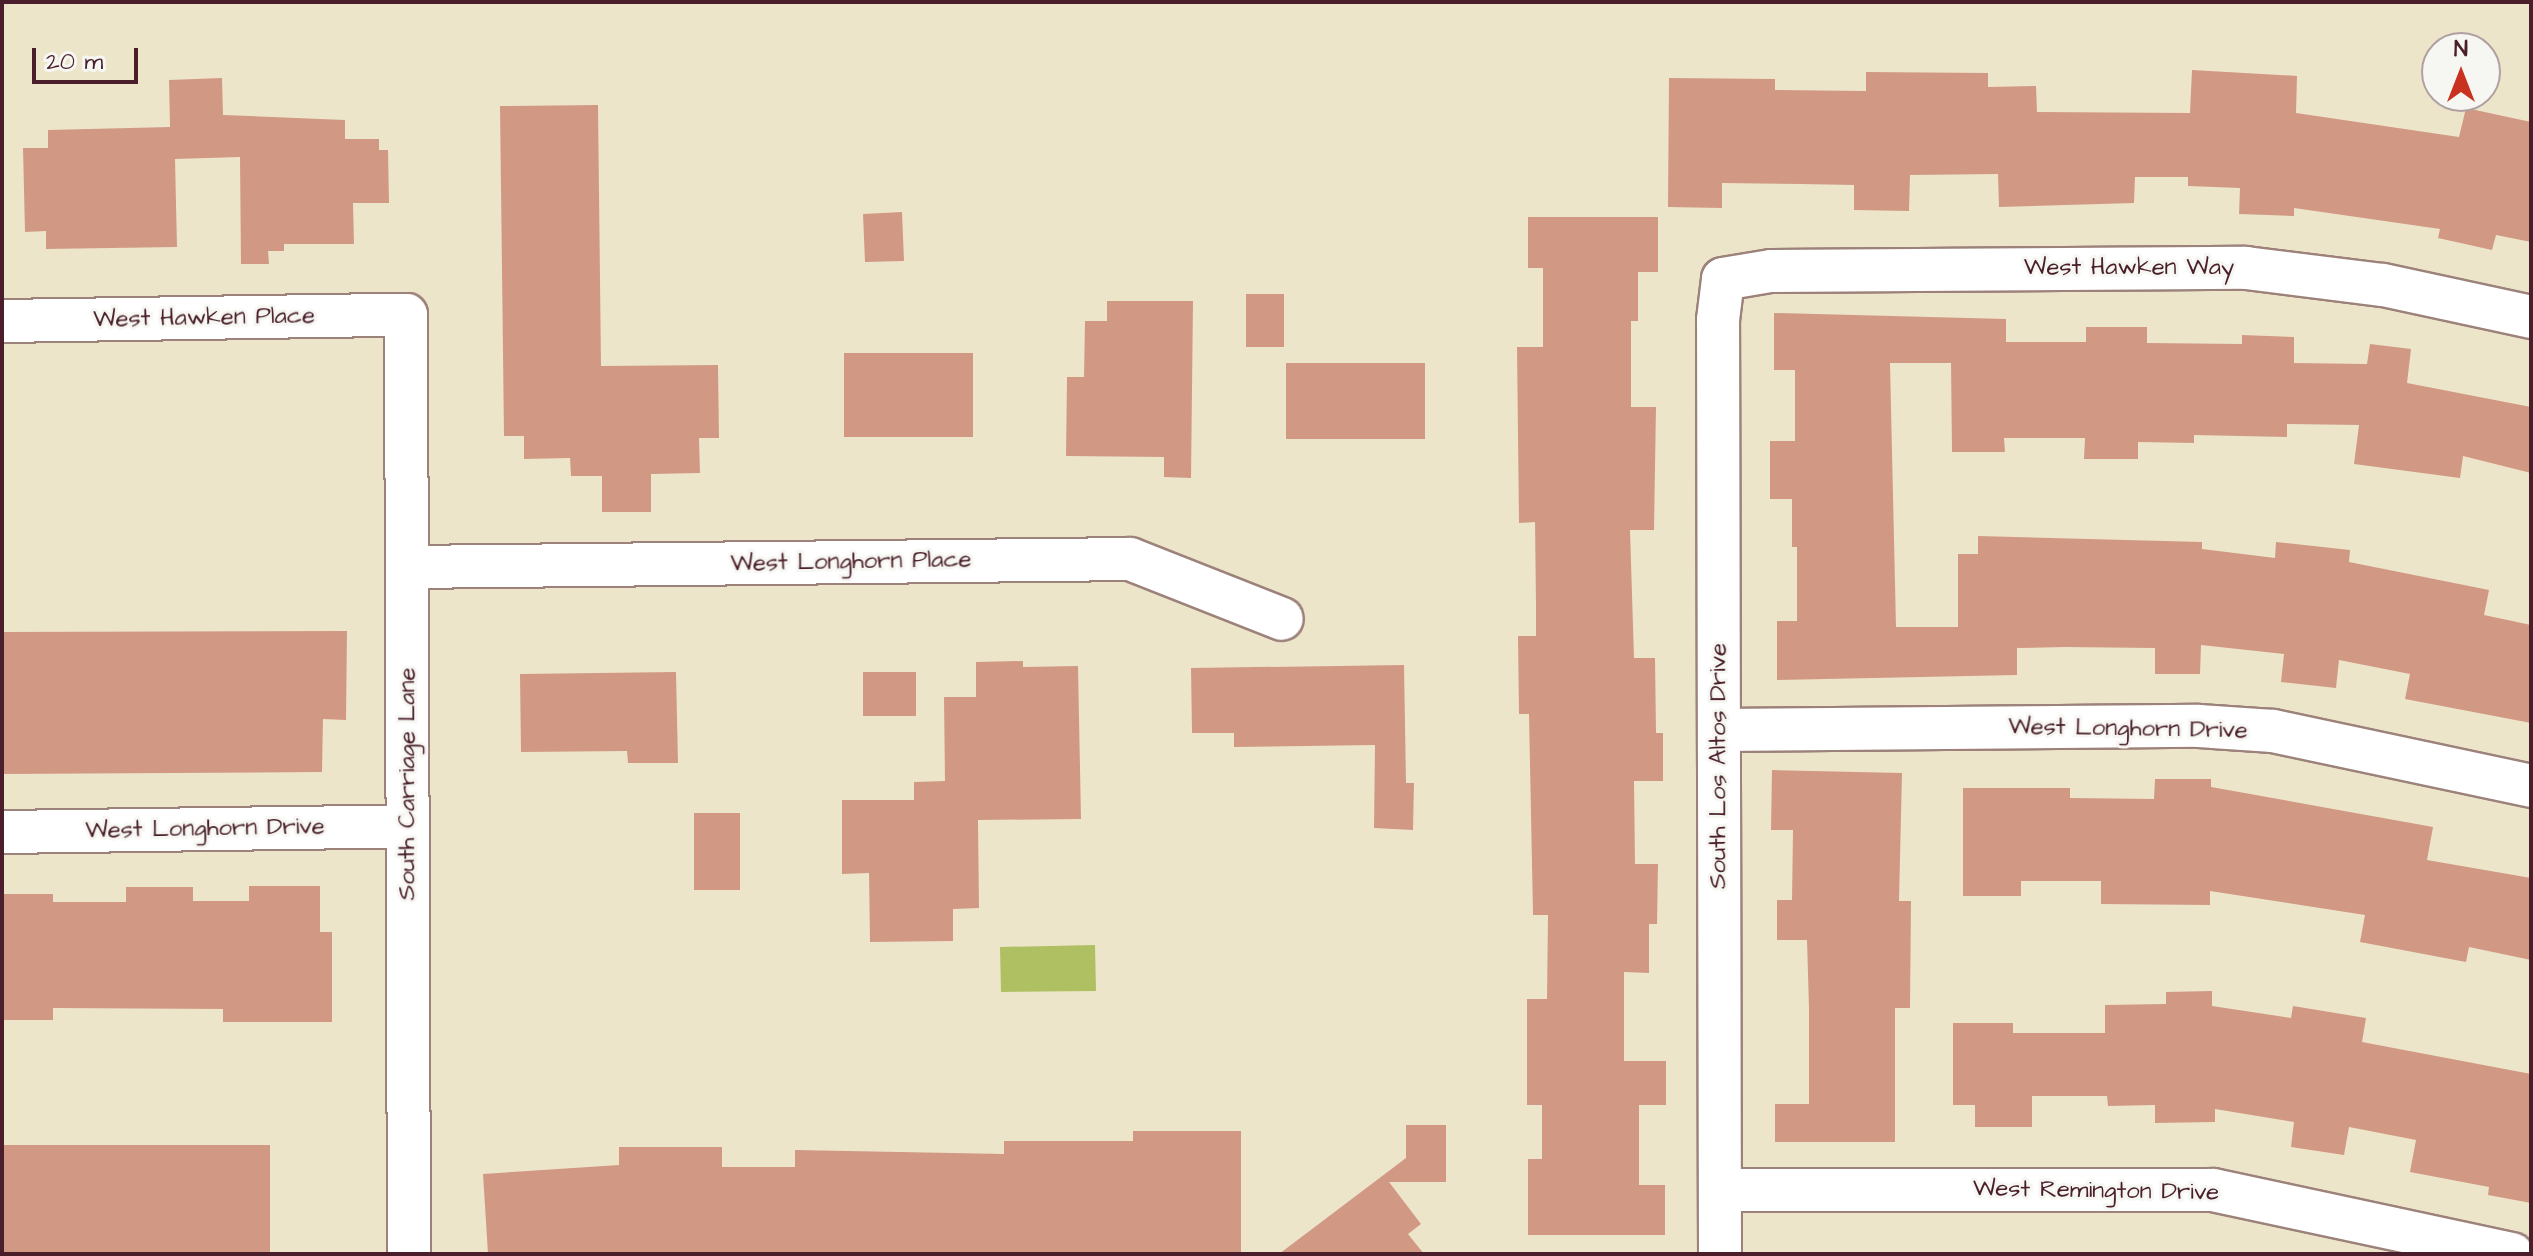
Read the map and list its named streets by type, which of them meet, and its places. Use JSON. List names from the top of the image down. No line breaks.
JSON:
{"streets":{"street":["West Hawken Way","West Hawken Place","West Longhorn Place","West Longhorn Drive","South Los Altos Drive","South Carriage Lane","West Remington Drive"]},"crossings":[["West Hawken Way","South Los Altos Drive"],["West Hawken Place","South Carriage Lane"],["West Longhorn Place","South Carriage Lane"],["West Longhorn Drive","South Los Altos Drive"],["West Longhorn Drive","South Carriage Lane"],["South Los Altos Drive","West Remington Drive"]],"scale_bar":"20 m","north":"top"}
